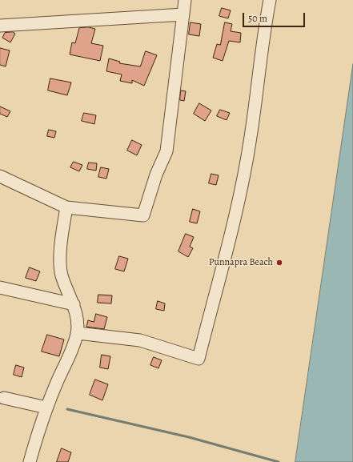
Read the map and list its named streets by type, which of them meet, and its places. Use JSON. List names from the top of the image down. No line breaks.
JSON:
{"places":["Punnapra Beach"],"scale_bar":"50 m"}
